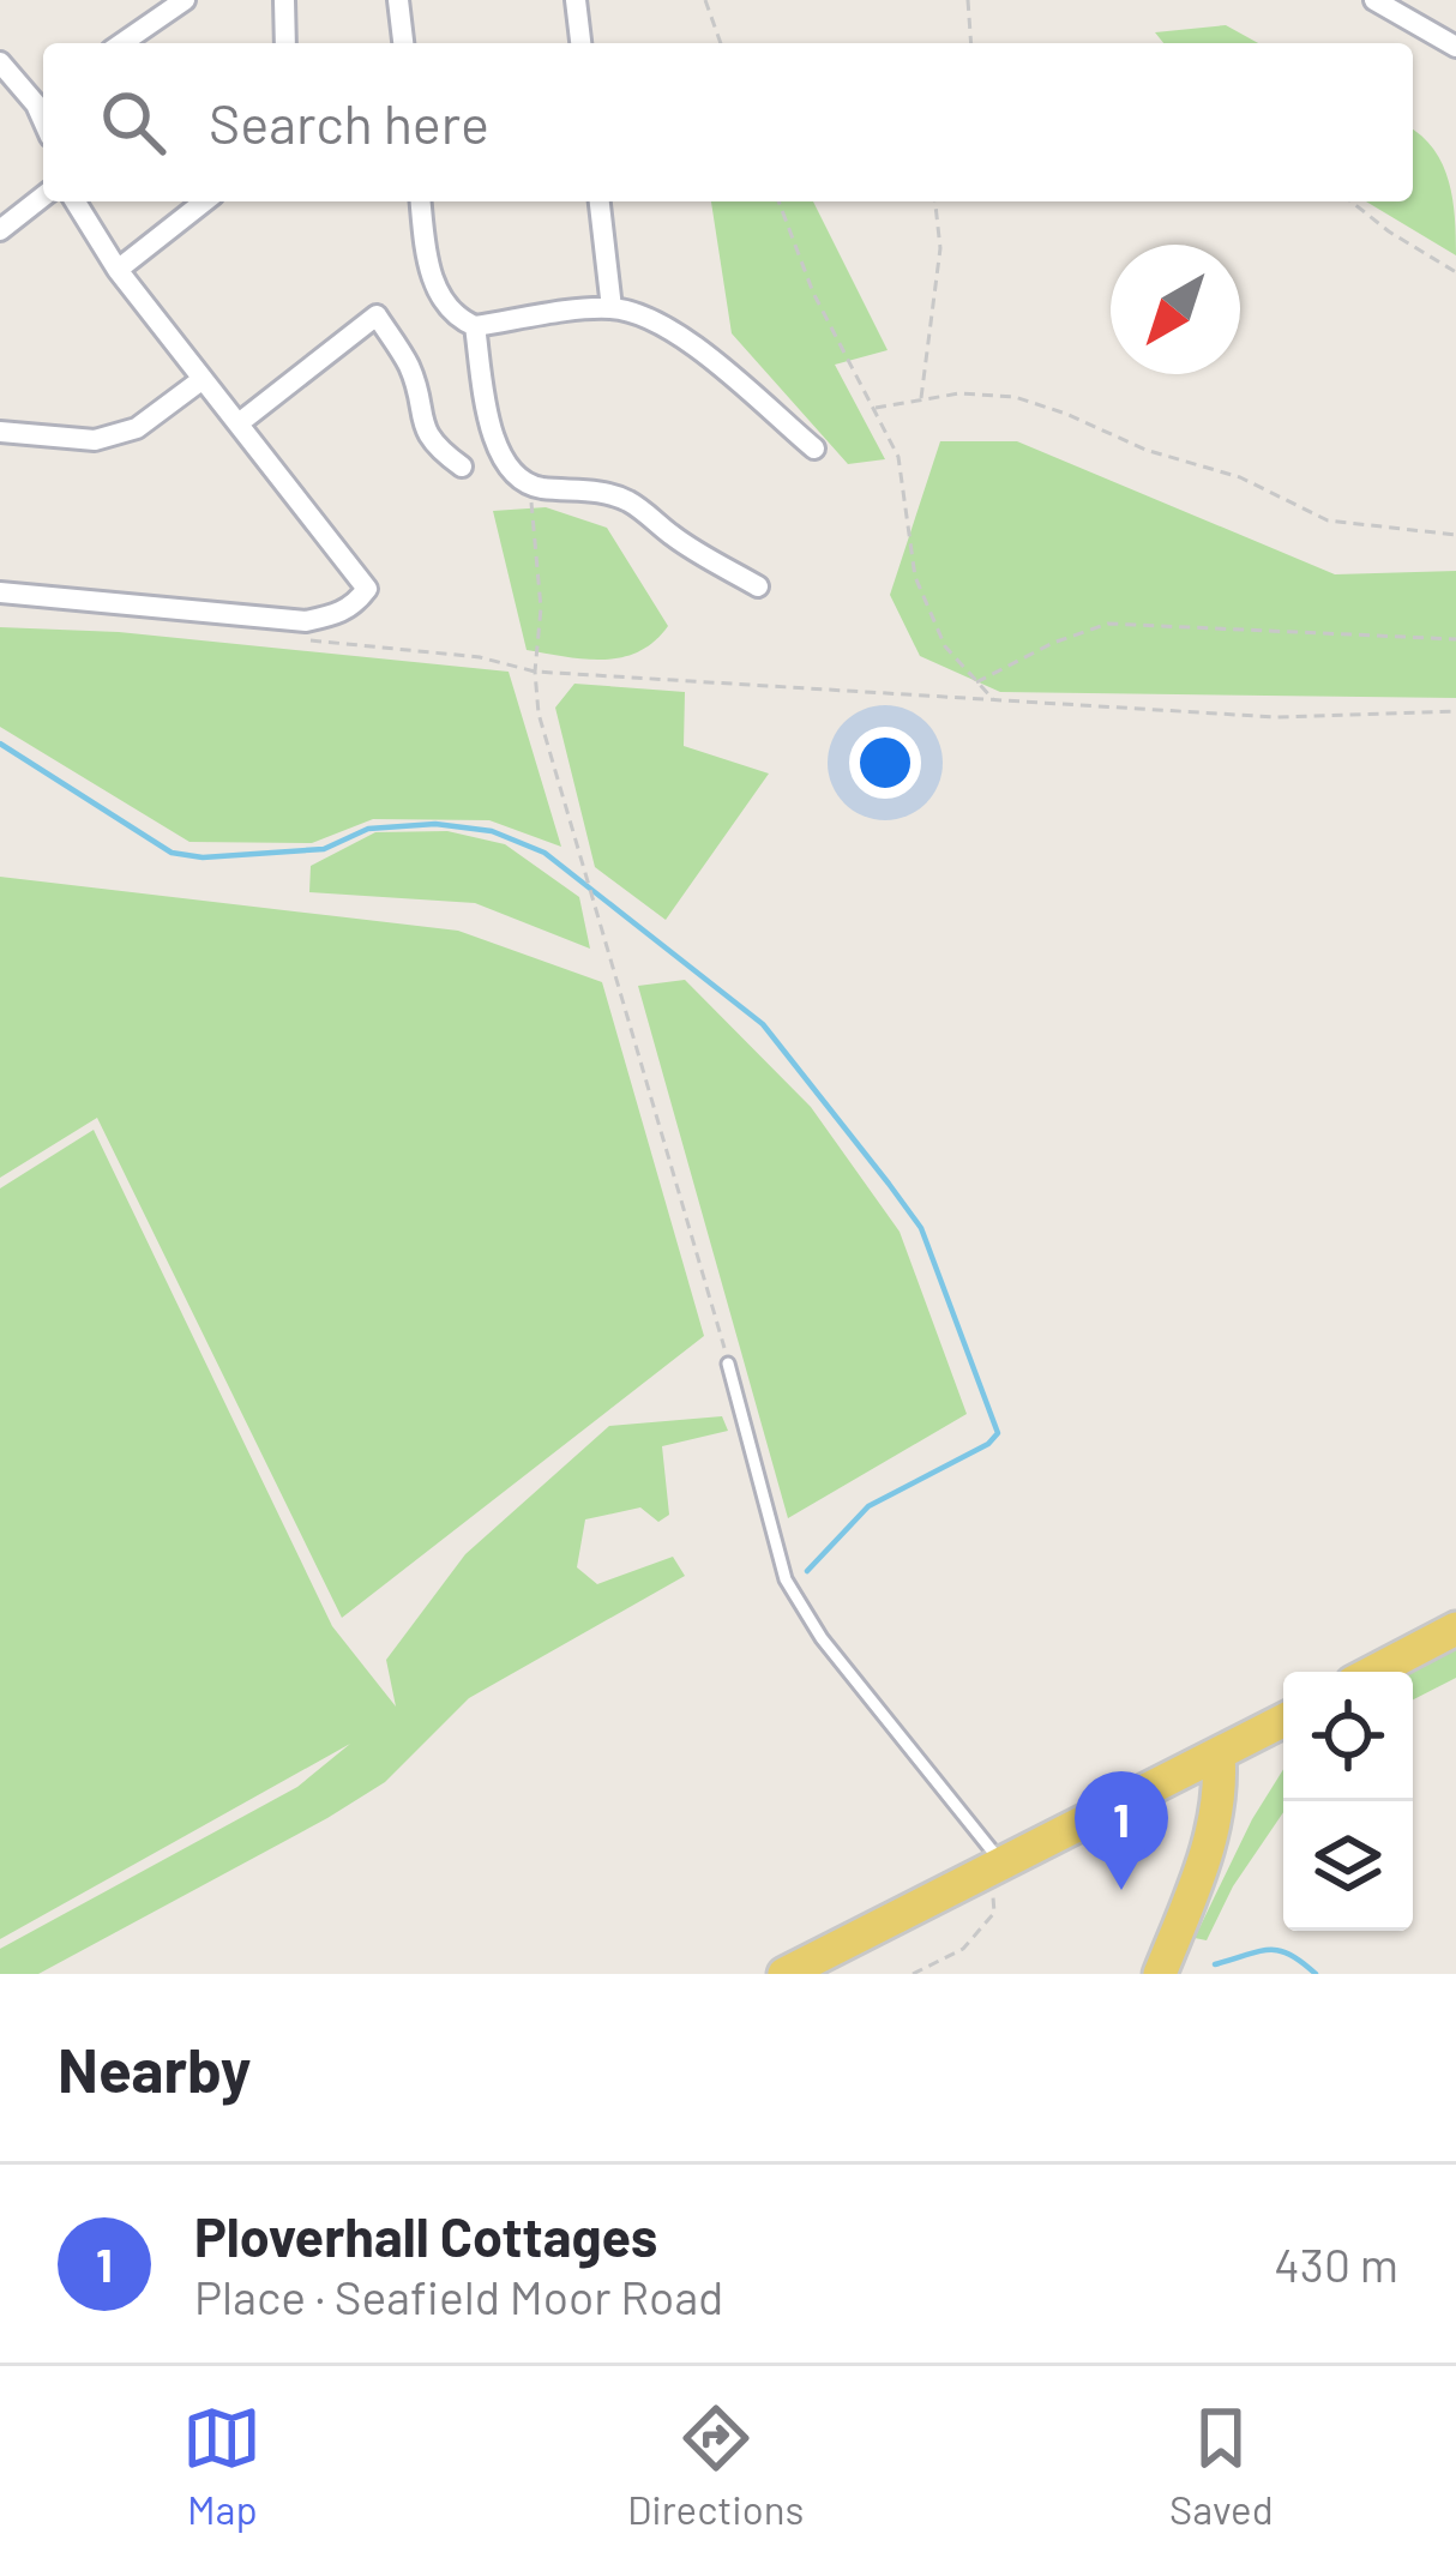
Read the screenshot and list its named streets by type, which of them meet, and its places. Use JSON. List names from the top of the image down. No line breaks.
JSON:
{"north":"bottom left","page":{"search":"Search here","pins":"1","heading":"Nearby","list":[{"mark":"1","name":"Ploverhall Cottages","note":"Place · Seafield Moor Road","value":"430 m"}],"nav":["Map","Directions","Saved"]}}
